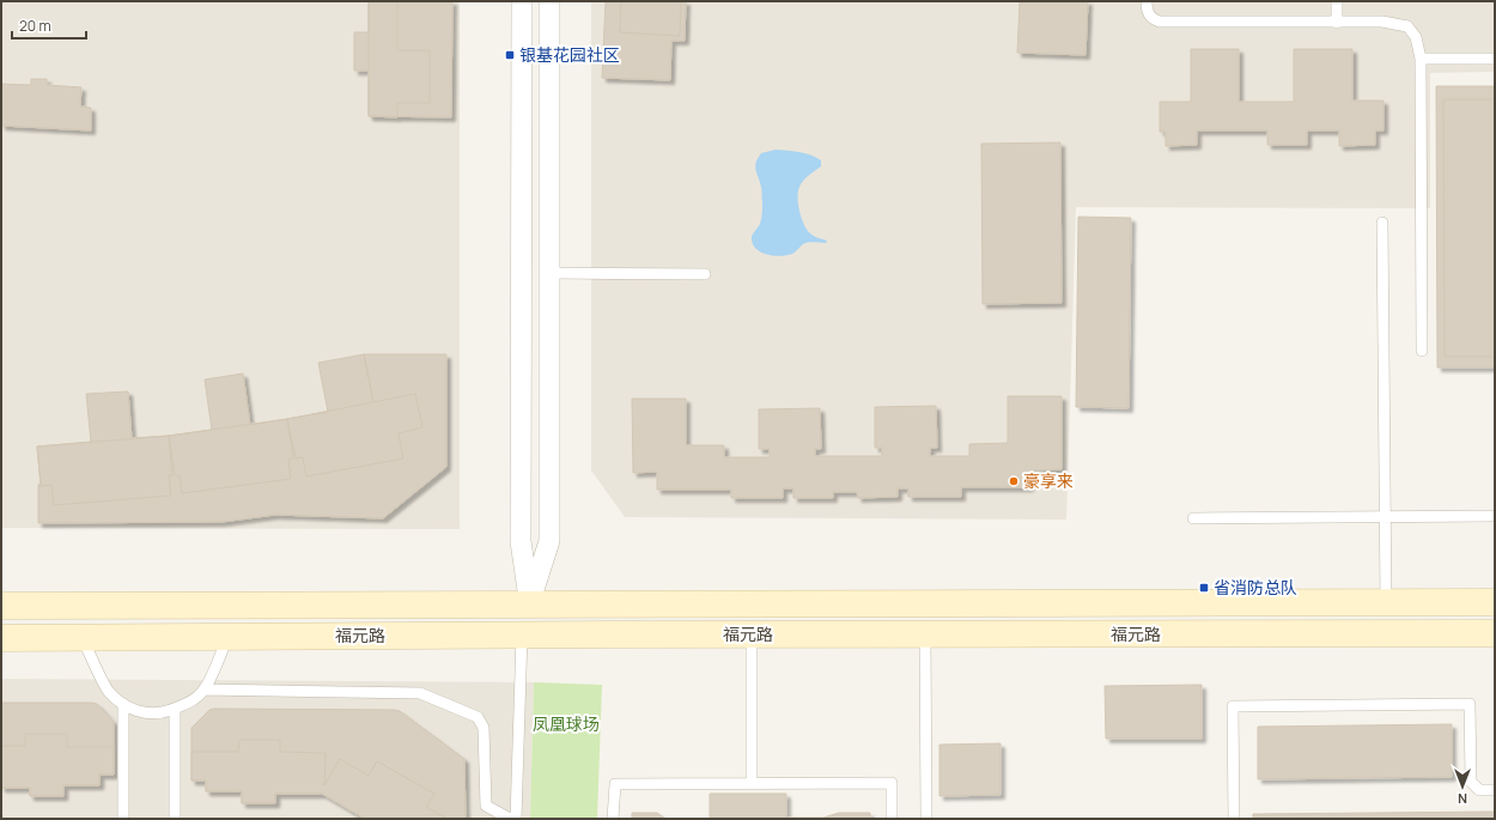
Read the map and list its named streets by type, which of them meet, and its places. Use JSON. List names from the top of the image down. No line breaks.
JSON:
{"streets":{"main road":["福元路"]},"parks":["凤凰球场"],"places":{"transit":["银基花园社区","省消防总队"],"other":["豪享来"]},"scale_bar":"20 m","north":"bottom"}
